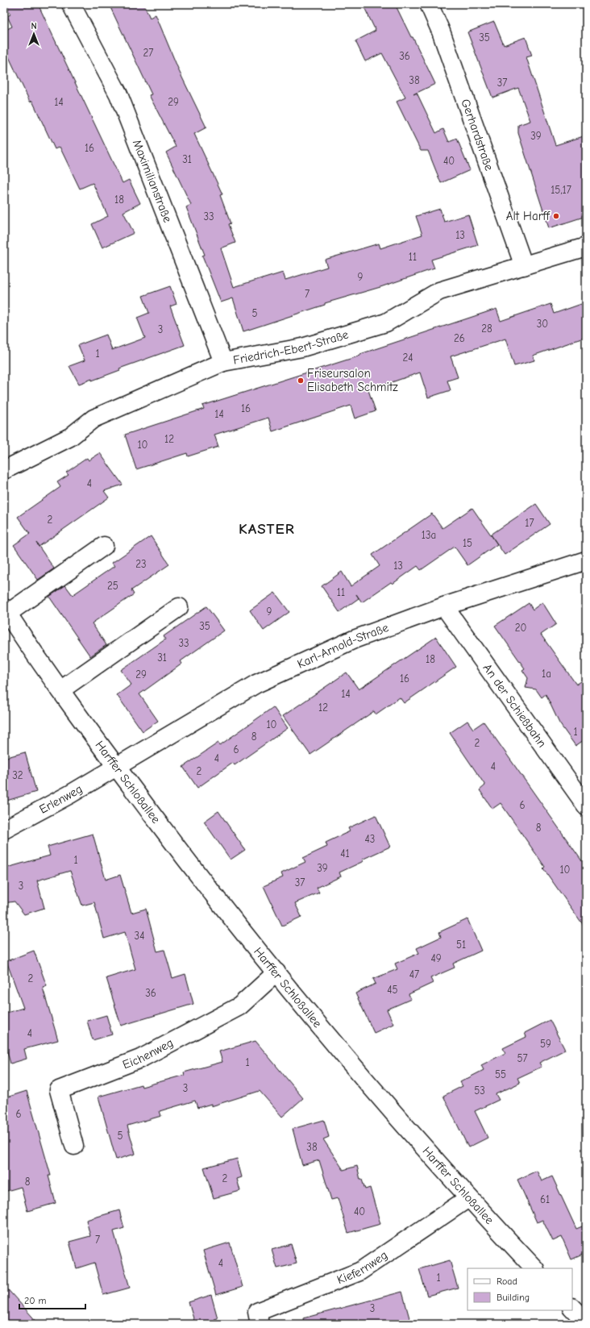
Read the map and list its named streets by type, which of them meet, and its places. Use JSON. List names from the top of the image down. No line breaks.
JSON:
{"streets":{"street":["Gerhardstraße","Maximilianstraße","Friedrich-Ebert-Straße","Karl-Arnold-Straße","An der Schießbahn","Harffer Schloßallee","Erlenweg","Eichenweg","Kiefernweg"]},"crossings":[["Gerhardstraße","Friedrich-Ebert-Straße"],["Maximilianstraße","Friedrich-Ebert-Straße"],["Karl-Arnold-Straße","An der Schießbahn"],["Karl-Arnold-Straße","Harffer Schloßallee"],["Karl-Arnold-Straße","Erlenweg"],["Harffer Schloßallee","Erlenweg"],["Harffer Schloßallee","Eichenweg"],["Harffer Schloßallee","Kiefernweg"]],"districts":["KASTER"],"places":["Alt Harff","Friseursalon Elisabeth Schmitz"],"house_numbers":["35","27","36","38","37","14","29","39","16","31","40","15,17","18","33","13","11","9","7","5","30","28","3","26","1","24","16","14","12","10","4","2","17","13a","15","23","13","25","11","9","35","20","33","31","18","1a","29","16","14","12","10","1","8","2","6","4","4","2","32","6","8","43","41","1","39","10","37","3","34","51","49","47","2","45","36","4","59","57","1","55","3","53","6","5","38","2","8","61","40","7","4","1","3"],"legend":["Road","Building"],"scale_bar":"20 m","north":"top"}
